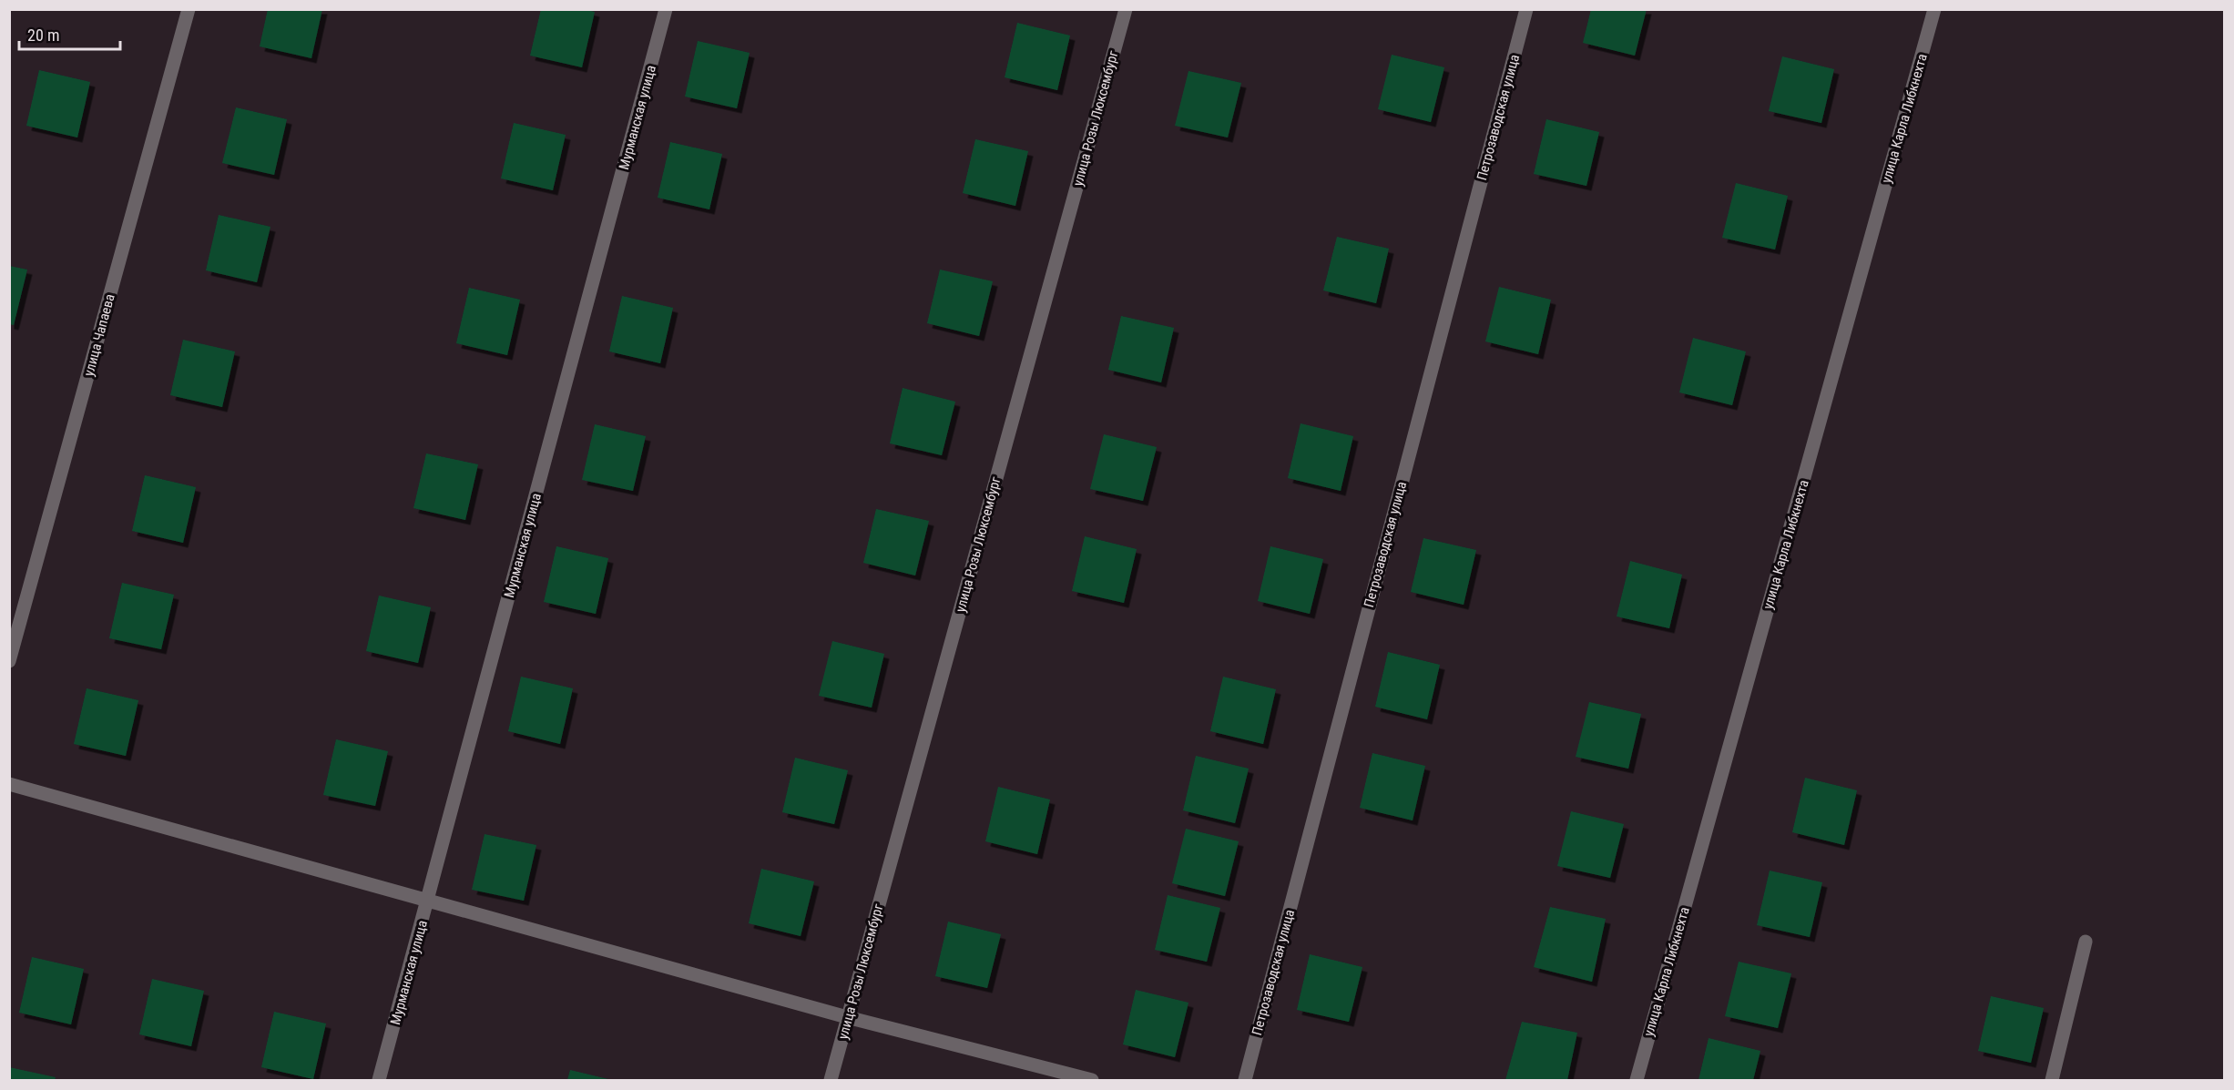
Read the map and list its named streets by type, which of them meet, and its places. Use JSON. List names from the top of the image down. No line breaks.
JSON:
{"streets":{"street":["Мурманская улица","Петрозаводская улица","улица Розы Люксембург","улица Карла Либкнехта","улица Чапаева"]},"scale_bar":"20 m"}
